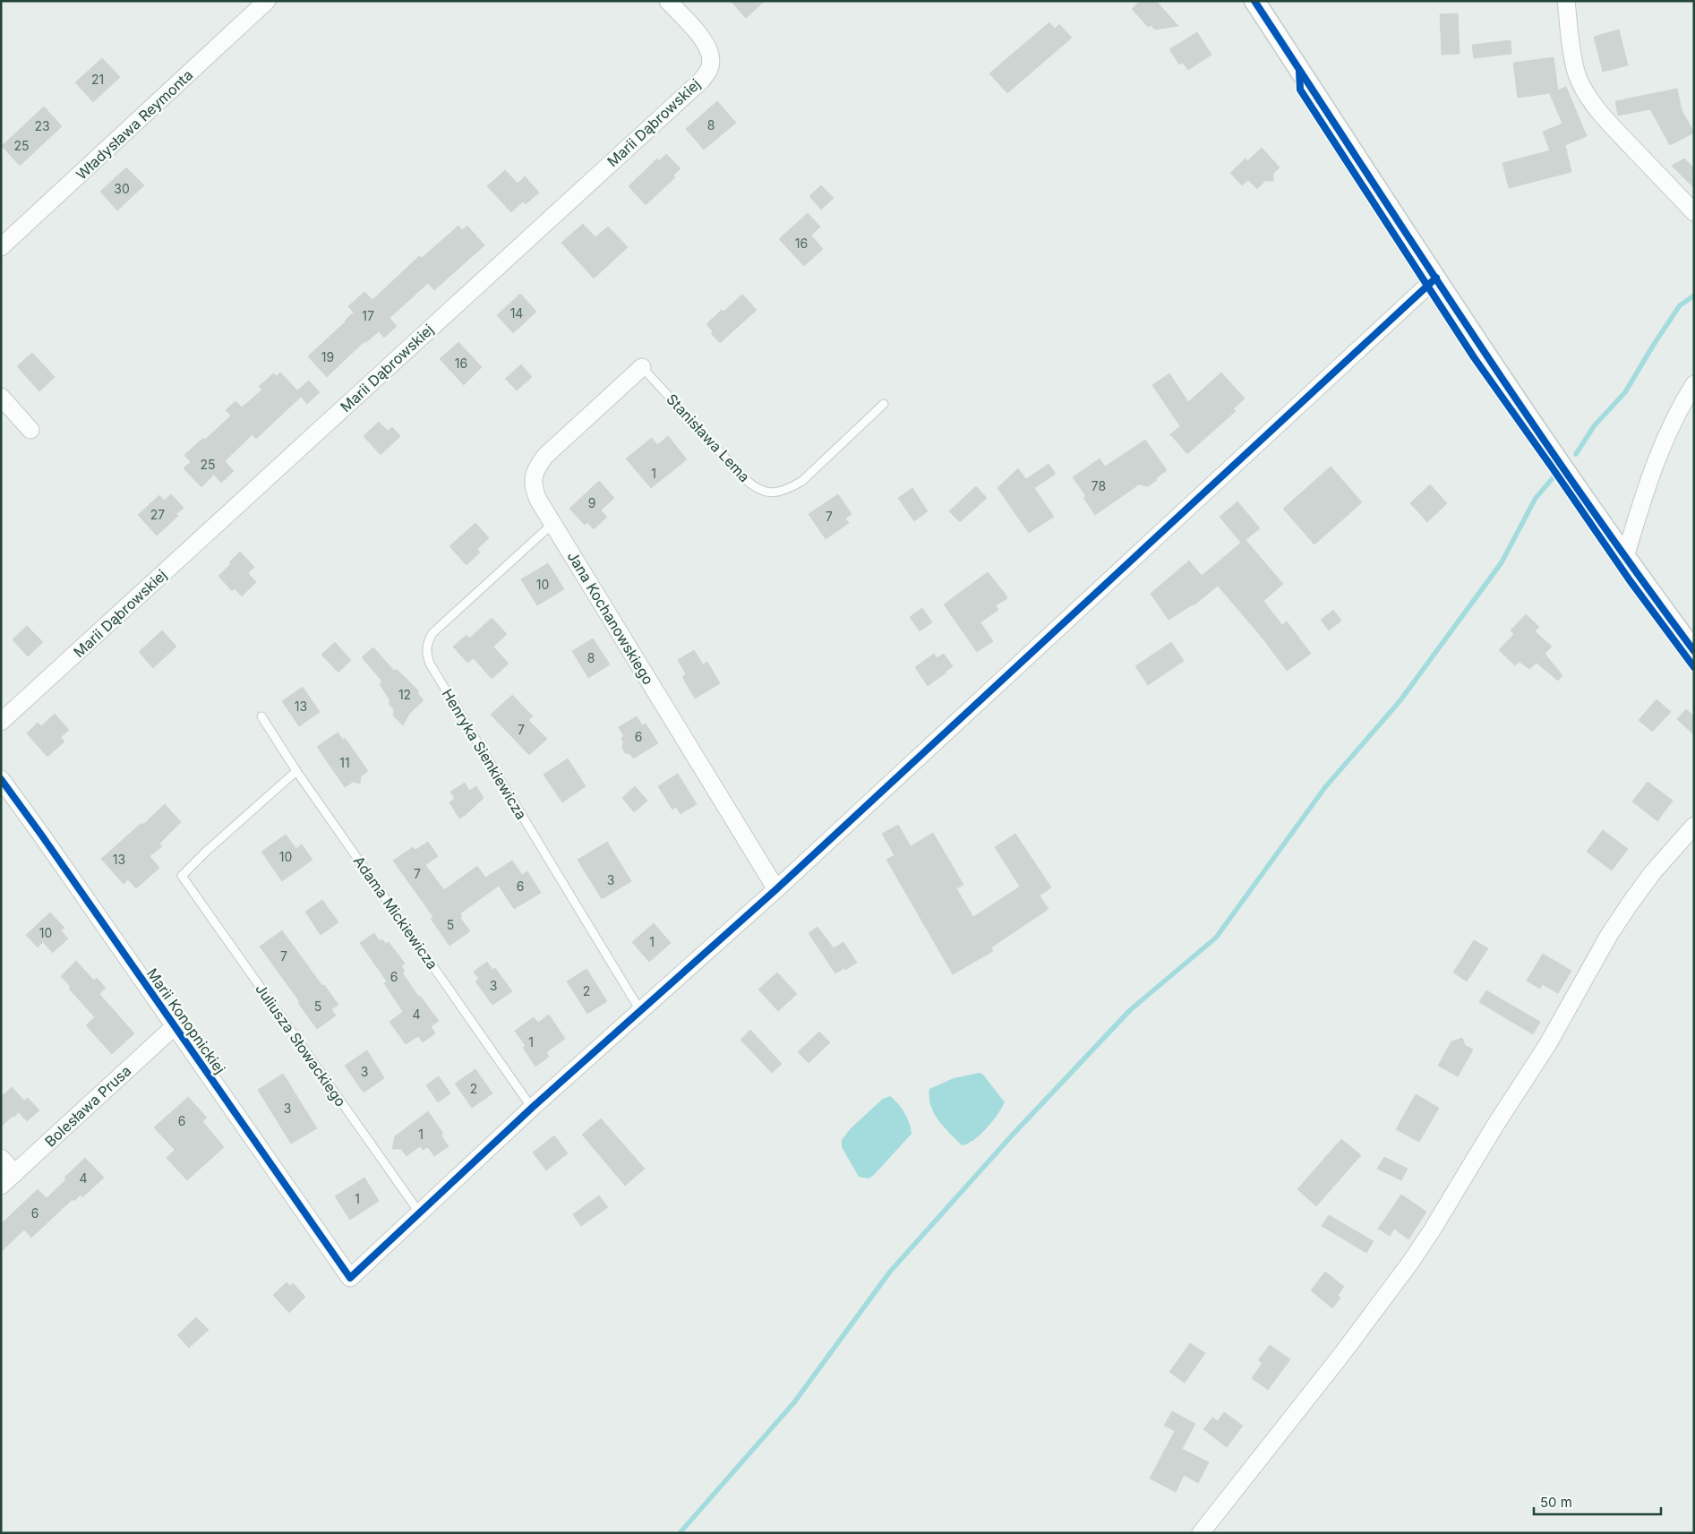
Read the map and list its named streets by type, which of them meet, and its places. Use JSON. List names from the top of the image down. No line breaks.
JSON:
{"streets":{"street":["Marii Dąbrowskiej","Władysława Reymonta","Jana Kochanowskiego","Marii Konopnickiej","Bolesława Prusa"],"lane":["Stanisława Lema","Henryka Sienkiewicza","Adama Mickiewicza","Juliusza Słowackiego"]},"crossings":[["Stanisława Lema","Jana Kochanowskiego"],["Jana Kochanowskiego","Henryka Sienkiewicza"],["Adama Mickiewicza","Juliusza Słowackiego"],["Marii Konopnickiej","Juliusza Słowackiego"],["Marii Konopnickiej","Bolesława Prusa"]],"house_numbers":["21","8","23","25","30","16","14","17","19","16","25","1","78","9","27","7","10","8","12","13","7","6","11","10","13","7","3","6","5","10","1","7","6","3","2","5","4","1","3","2","3","6","1","4","1","6"],"scale_bar":"50 m"}
